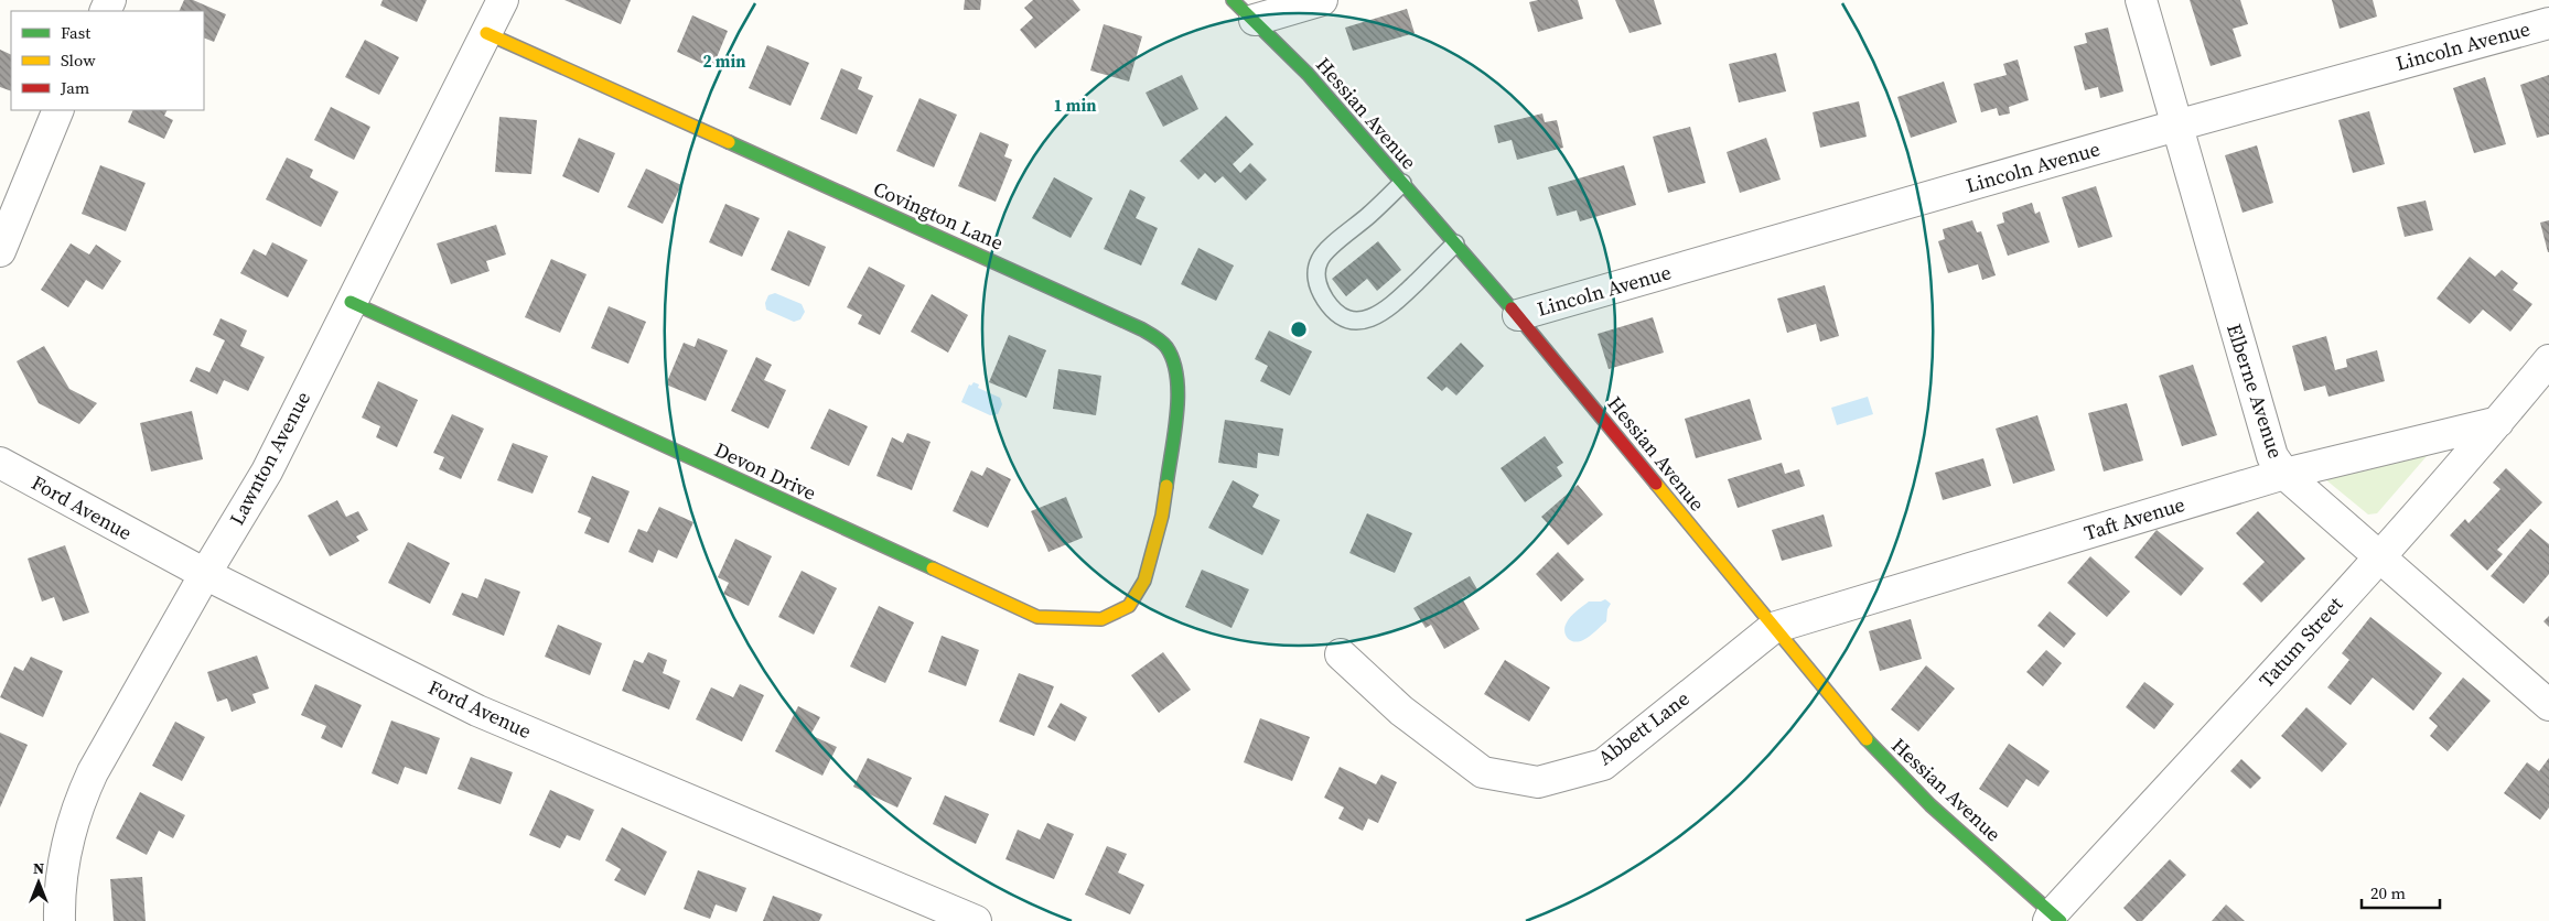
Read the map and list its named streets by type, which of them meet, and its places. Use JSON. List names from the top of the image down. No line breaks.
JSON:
{"streets":{"street":["Lincoln Avenue","Hessian Avenue","Covington Lane","Elberne Avenue","Lawnton Avenue","Devon Drive","Ford Avenue","Taft Avenue","Tatum Street","Abbett Lane"]},"crossings":[["Lincoln Avenue","Hessian Avenue"],["Lincoln Avenue","Elberne Avenue"],["Hessian Avenue","Taft Avenue"],["Hessian Avenue","Tatum Street"],["Hessian Avenue","Abbett Lane"],["Covington Lane","Lawnton Avenue"],["Covington Lane","Devon Drive"],["Elberne Avenue","Taft Avenue"],["Elberne Avenue","Tatum Street"],["Lawnton Avenue","Devon Drive"],["Lawnton Avenue","Ford Avenue"],["Taft Avenue","Tatum Street"],["Taft Avenue","Abbett Lane"]],"legend":["Fast","Slow","Jam"],"scale_bar":"20 m","north":"top","rings":["2 min","1 min"]}
